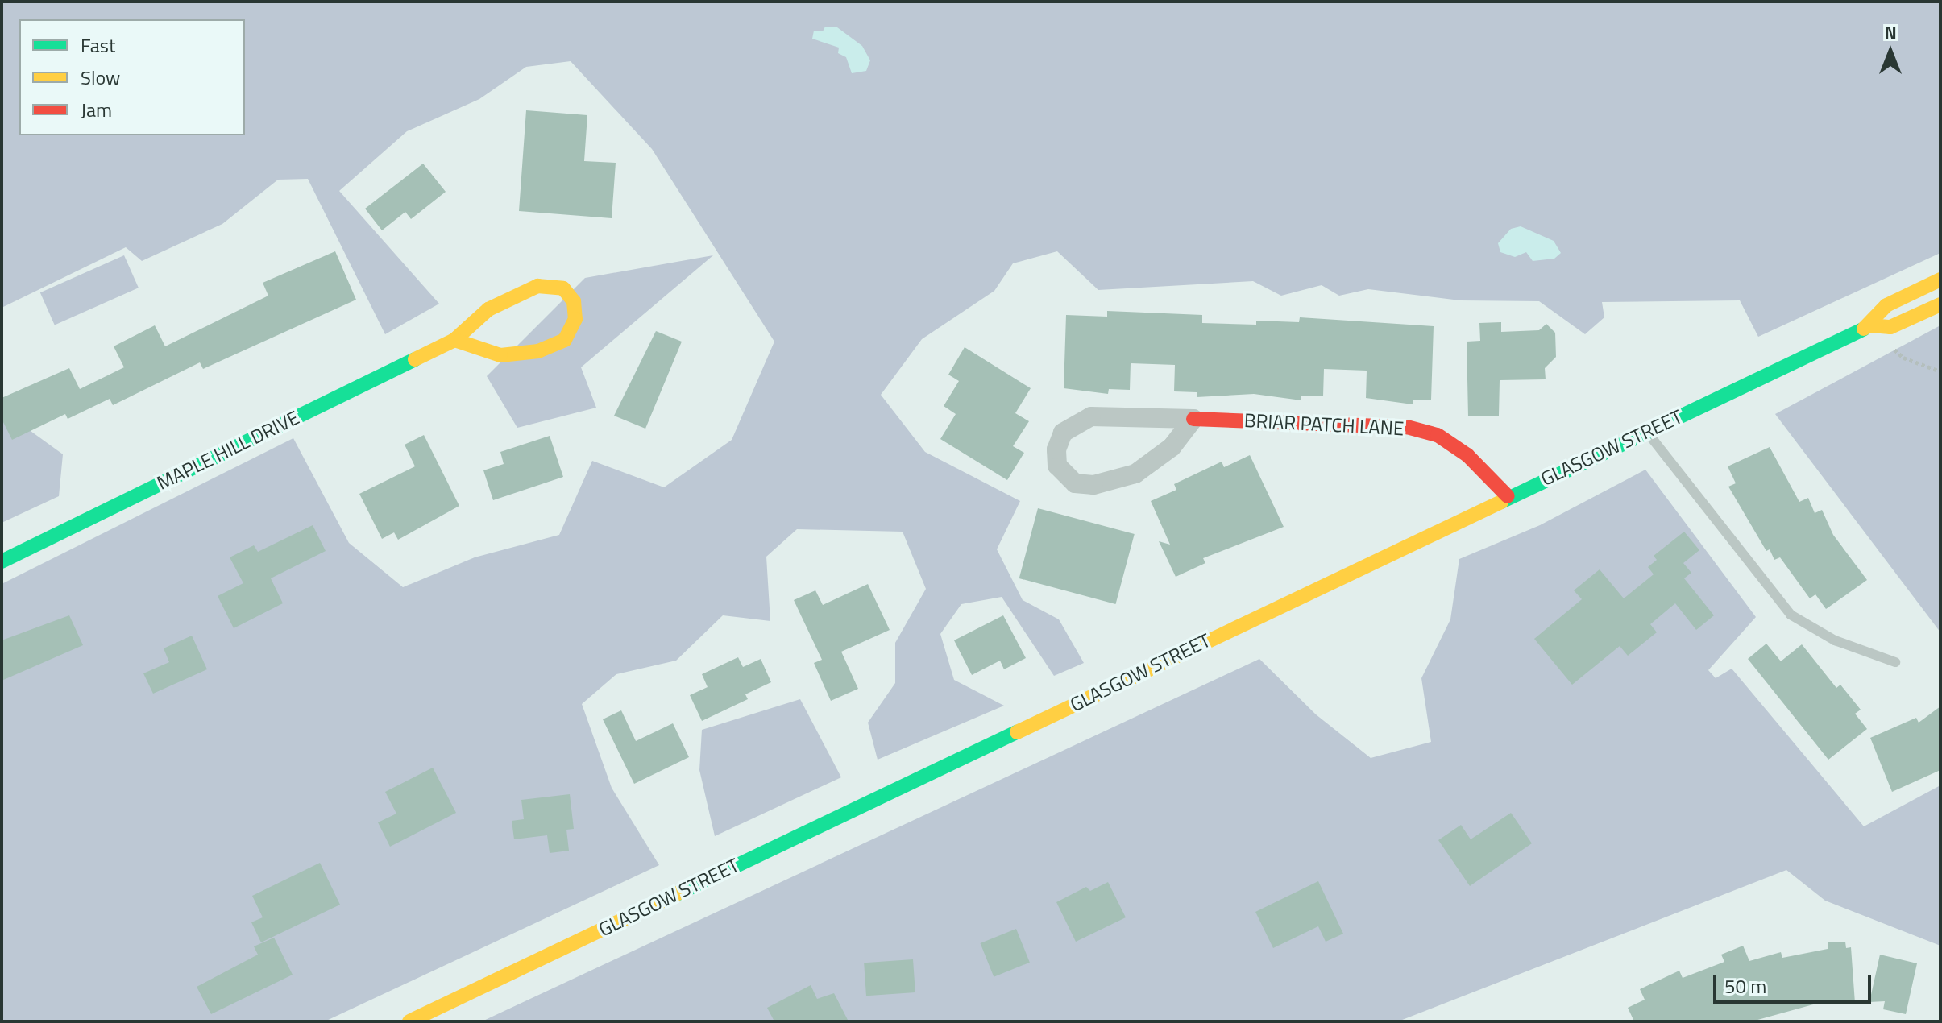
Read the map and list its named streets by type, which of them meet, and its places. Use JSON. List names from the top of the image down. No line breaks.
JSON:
{"streets":{"street":["BRIAR PATCH LANE","GLASGOW STREET","MAPLE HILL DRIVE"]},"crossings":[["BRIAR PATCH LANE","GLASGOW STREET"]],"legend":["Fast","Slow","Jam"],"scale_bar":"50 m","north":"top"}
